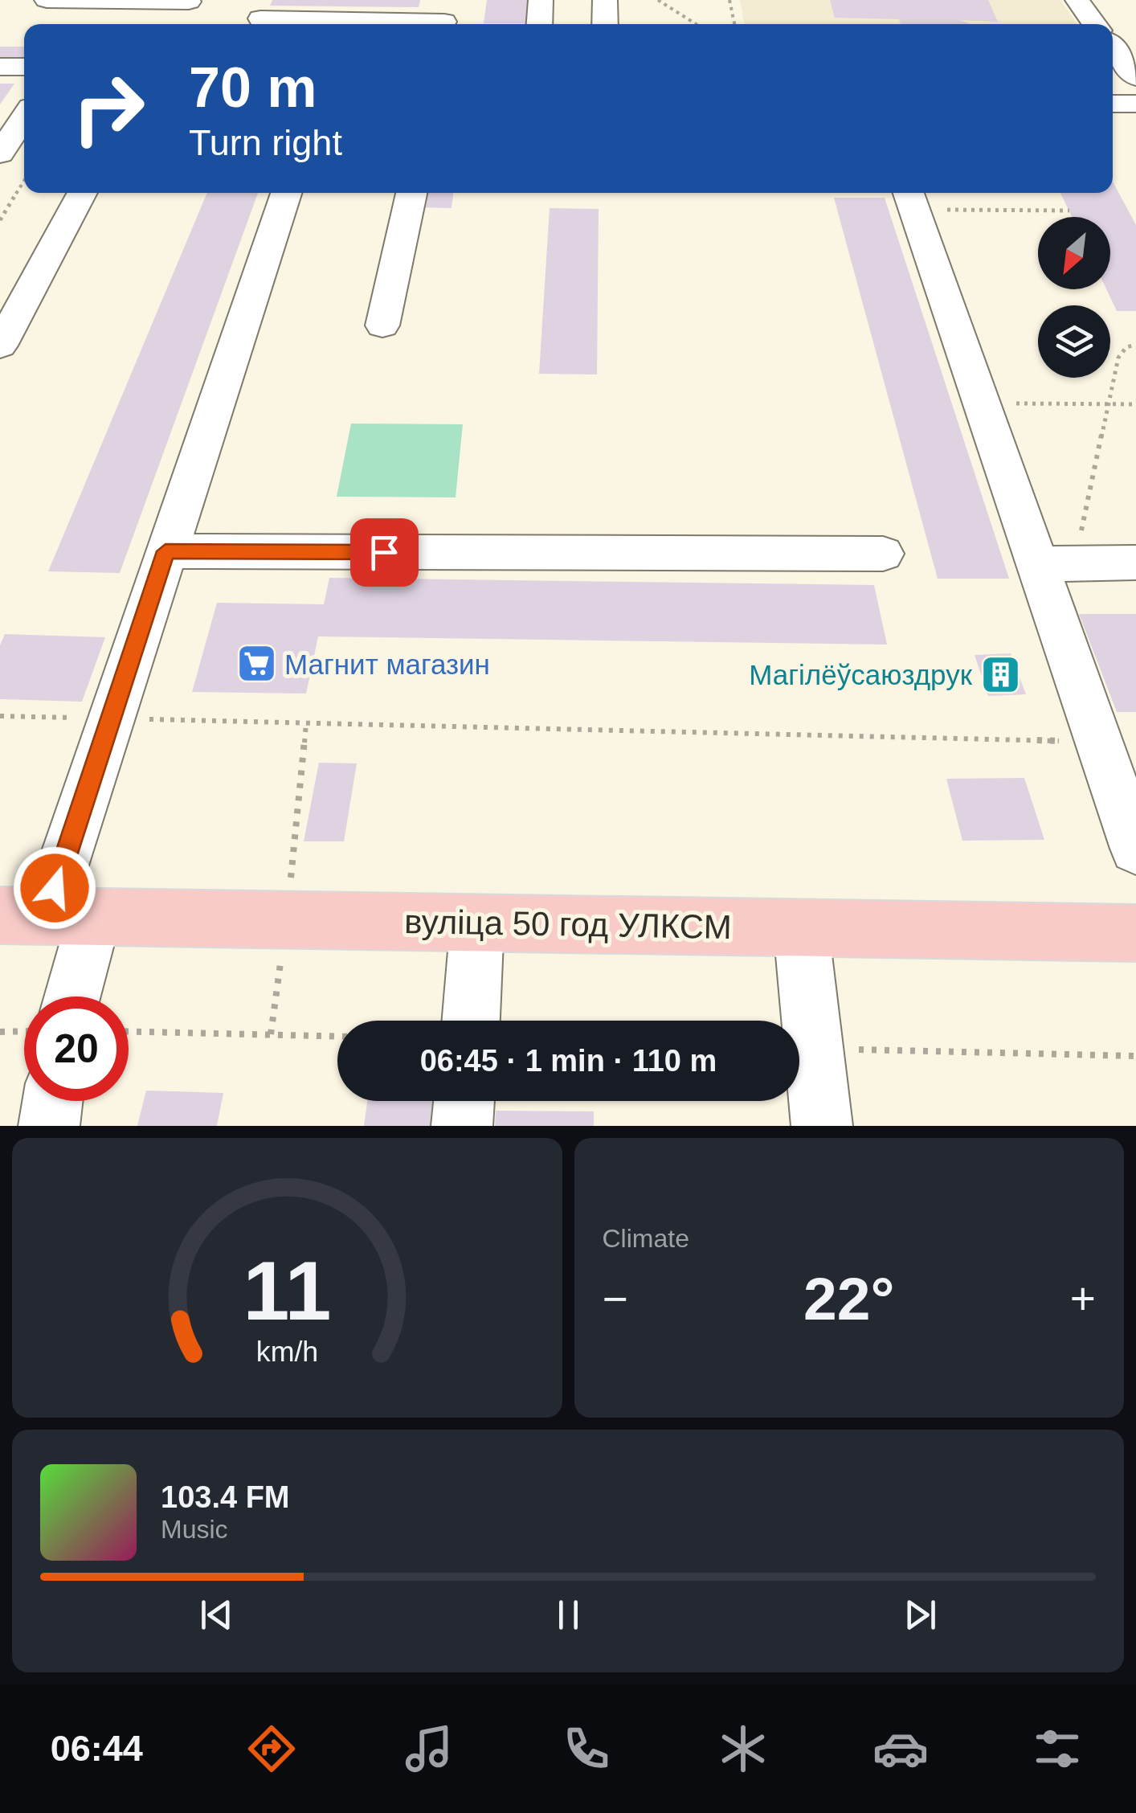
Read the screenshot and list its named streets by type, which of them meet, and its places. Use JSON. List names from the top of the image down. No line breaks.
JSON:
{"streets":{"main road":["вуліца 50 год УЛКСМ"]},"places":{"supermarket":["Магнит магазин"],"building":["Магілёўсаюздрук"]},"north":"bottom left","page":{"turn":["70 m","Turn right"],"limit":"20","trip":"06:45 · 1 min · 110 m","tile":"Climate","heat":["−","22°","+"],"song":["103.4 FM","Music"],"tabs":"06:44","gauge":["11","km/h"]}}
